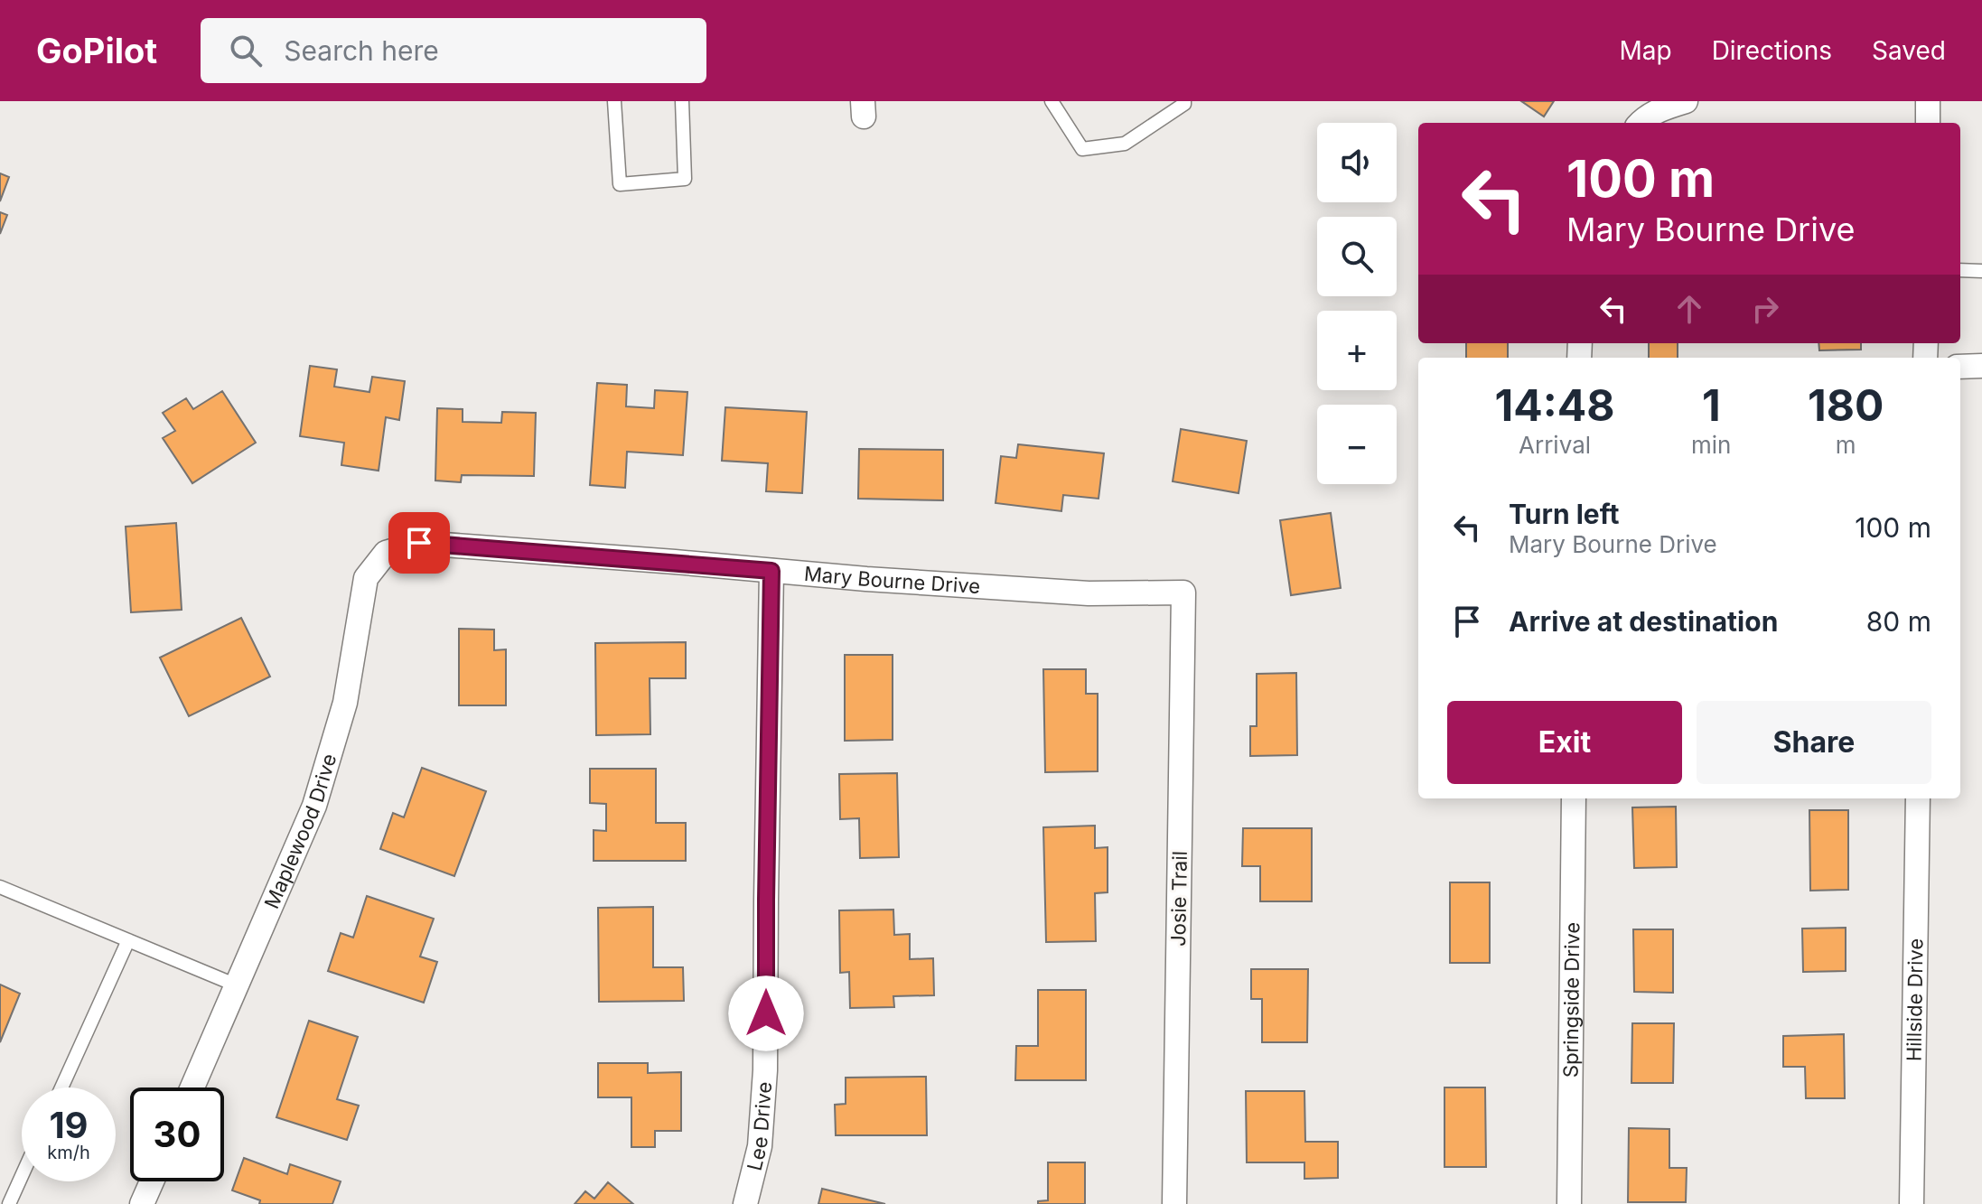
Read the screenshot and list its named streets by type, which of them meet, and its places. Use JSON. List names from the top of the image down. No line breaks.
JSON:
{"streets":{"street":["Mary Bourne Drive","Maplewood Drive","Josie Trail","Springside Drive","Hillside Drive","Lee Drive"]},"crossings":[["Mary Bourne Drive","Maplewood Drive"],["Mary Bourne Drive","Josie Trail"],["Mary Bourne Drive","Lee Drive"]],"page":{"header":"GoPilot","search":"Search here","nav":["Map","Directions","Saved"],"map_buttons":["+","−"],"turn":["100 m","Mary Bourne Drive"],"eta":["14:48","Arrival","1","min","180","m"],"list":[{"name":"Turn left","note":"Mary Bourne Drive","value":"100 m"},{"name":"Arrive at destination","value":"80 m"}],"buttons":["Exit","Share"],"speed":"19 km/h","limit":"30"}}
